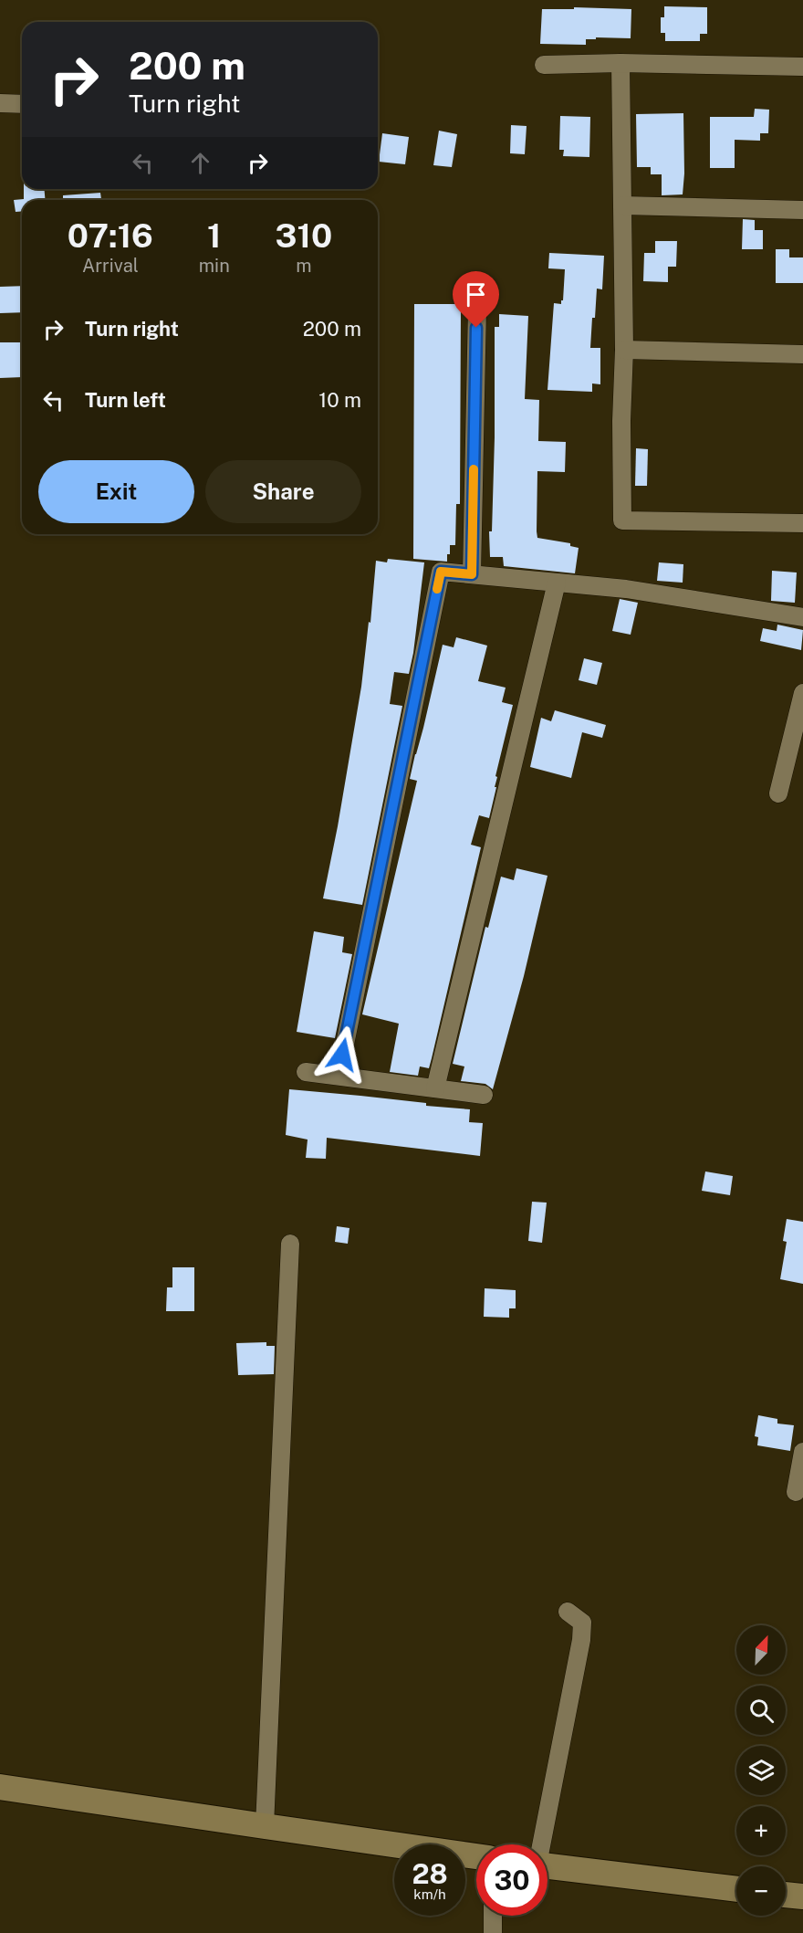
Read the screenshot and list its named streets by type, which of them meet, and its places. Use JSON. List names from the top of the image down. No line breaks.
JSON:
{"north":"top right","page":{"turn":["200 m","Turn right"],"eta":["07:16","Arrival","1","min","310","m"],"list":[{"name":"Turn right","value":"200 m"},{"name":"Turn left","value":"10 m"}],"buttons":["Exit","Share"],"map_buttons":["+","−"],"speed":"28 km/h","limit":"30"}}
